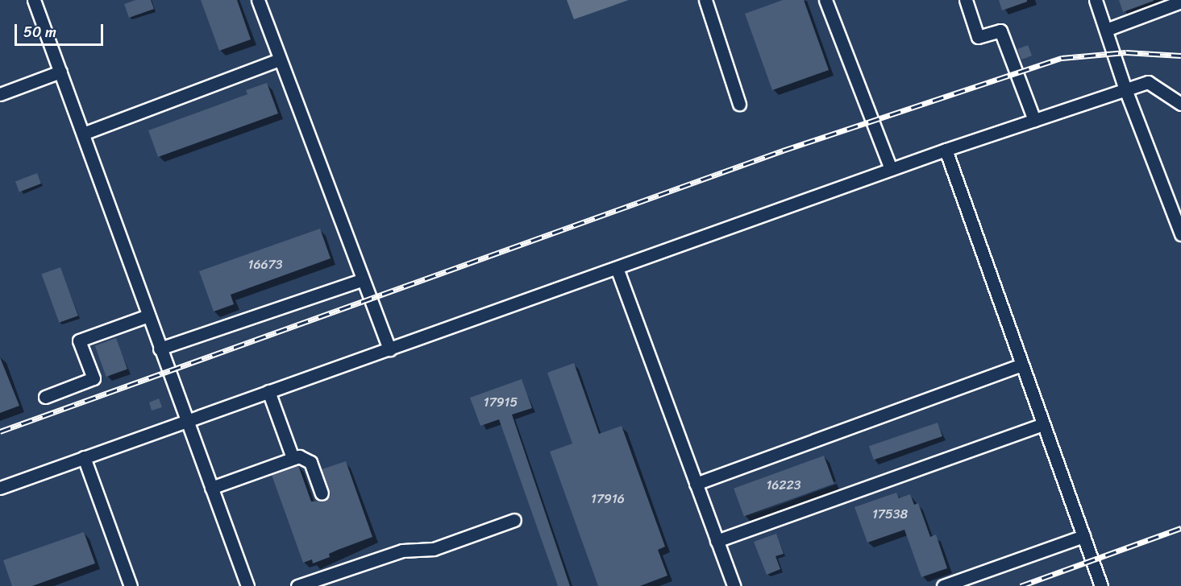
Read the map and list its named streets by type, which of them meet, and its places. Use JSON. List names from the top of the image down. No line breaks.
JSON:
{"house_numbers":["16673","17915","16223","17916","17538"],"scale_bar":"50 m"}
